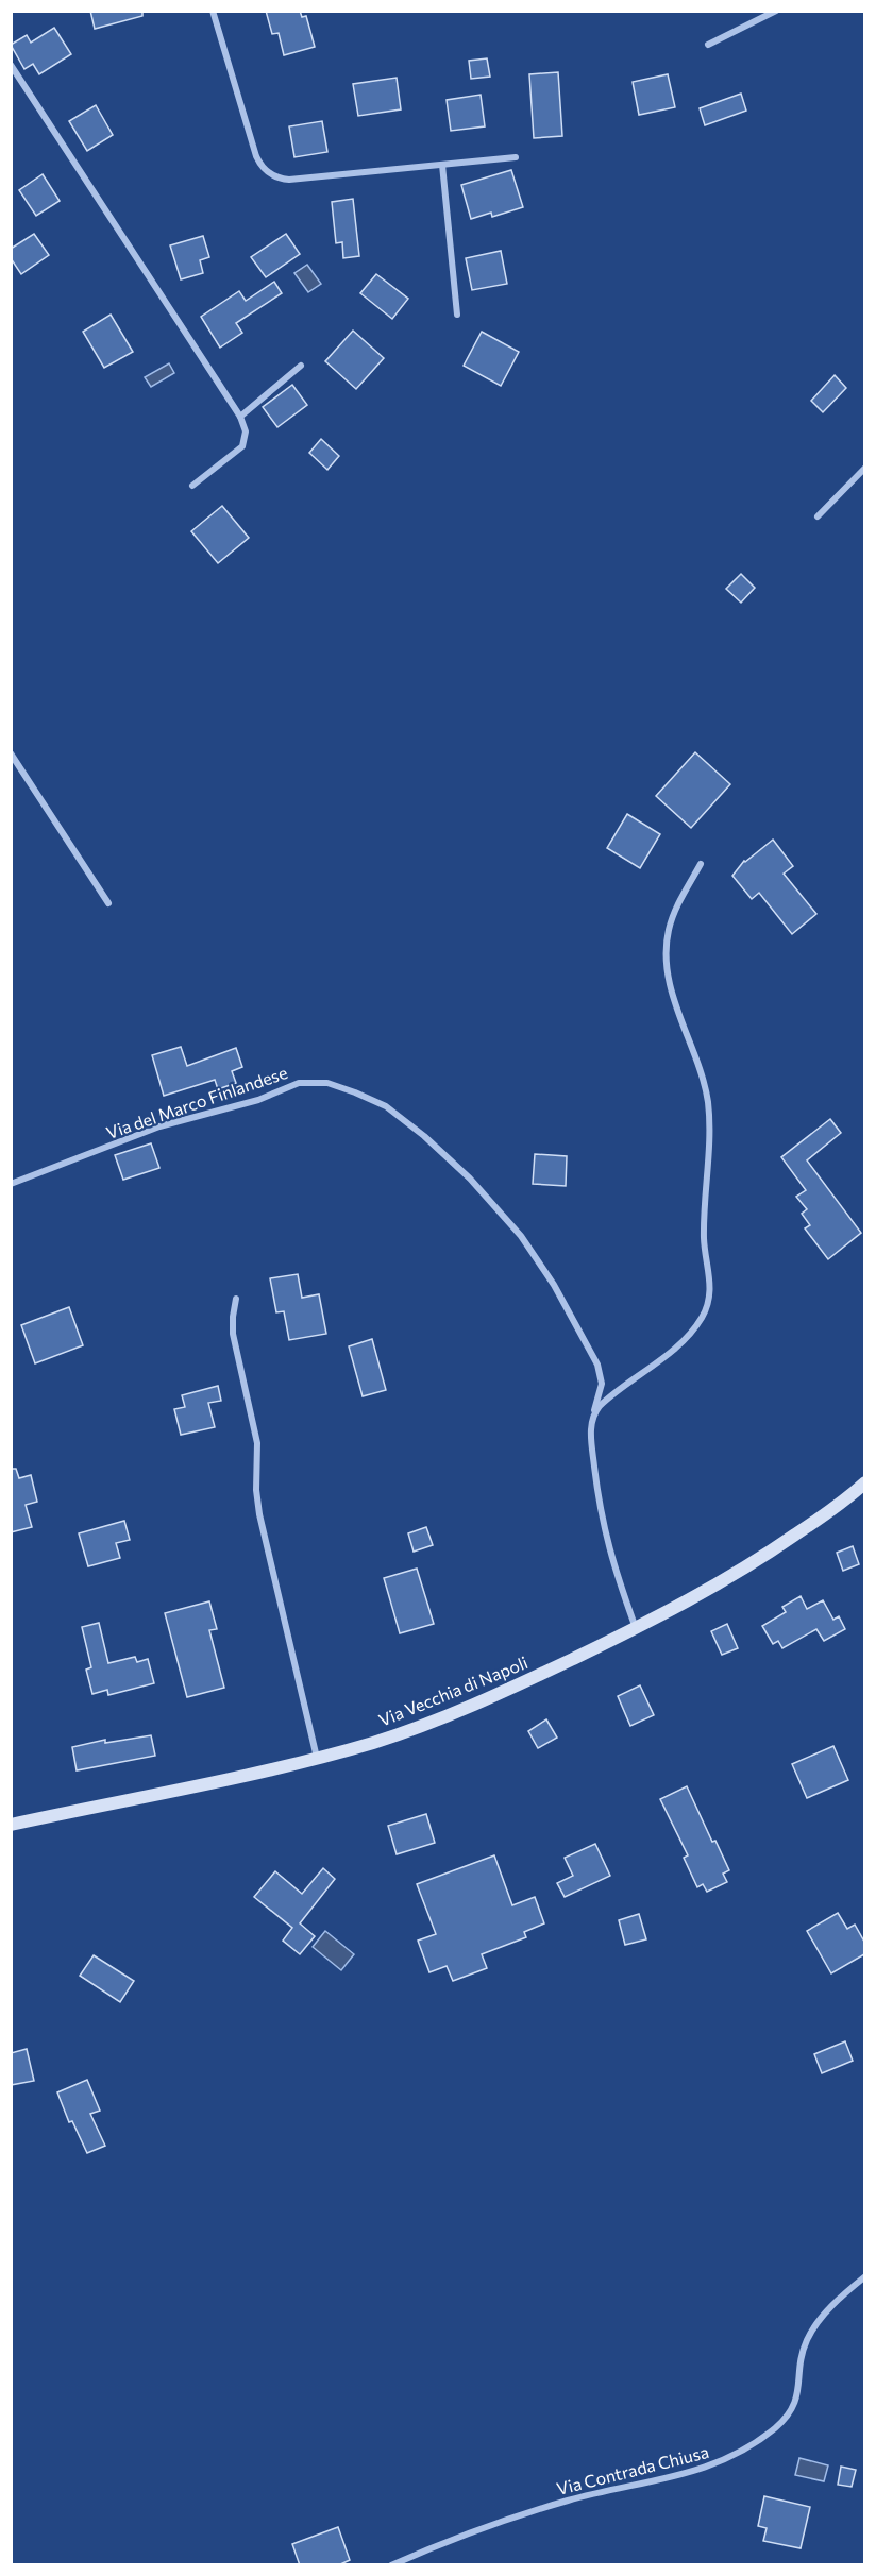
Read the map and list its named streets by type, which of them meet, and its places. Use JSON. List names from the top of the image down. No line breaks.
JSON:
{"streets":{"street":["Via del Marco Finlandese","Via Vecchia di Napoli","Via Contrada Chiusa"]},"crossings":[["Via del Marco Finlandese","Via Vecchia di Napoli"]]}
